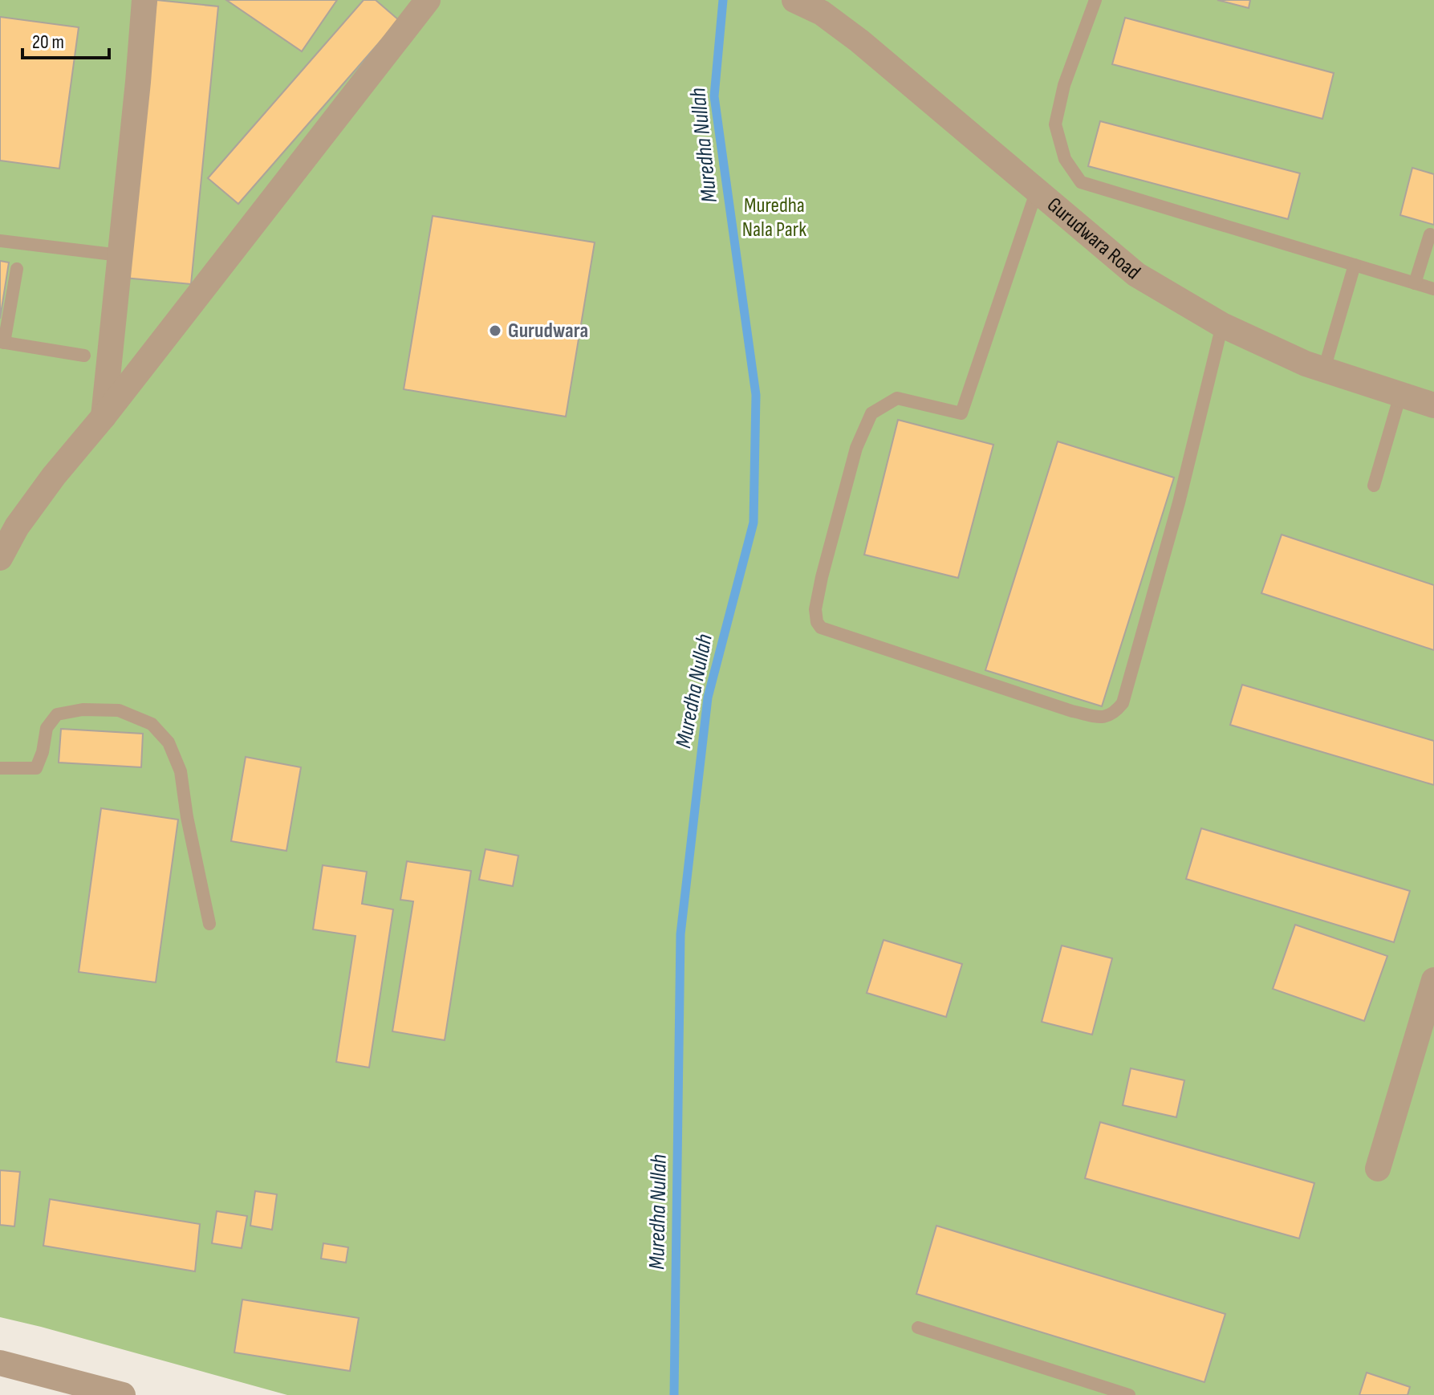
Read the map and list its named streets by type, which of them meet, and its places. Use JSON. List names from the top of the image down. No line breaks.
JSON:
{"streets":{"street":["Gurudwara Road"]},"water":["Muredha Nullah"],"parks":["Muredha Nala Park"],"places":["Gurudwara"],"scale_bar":"20 m"}
